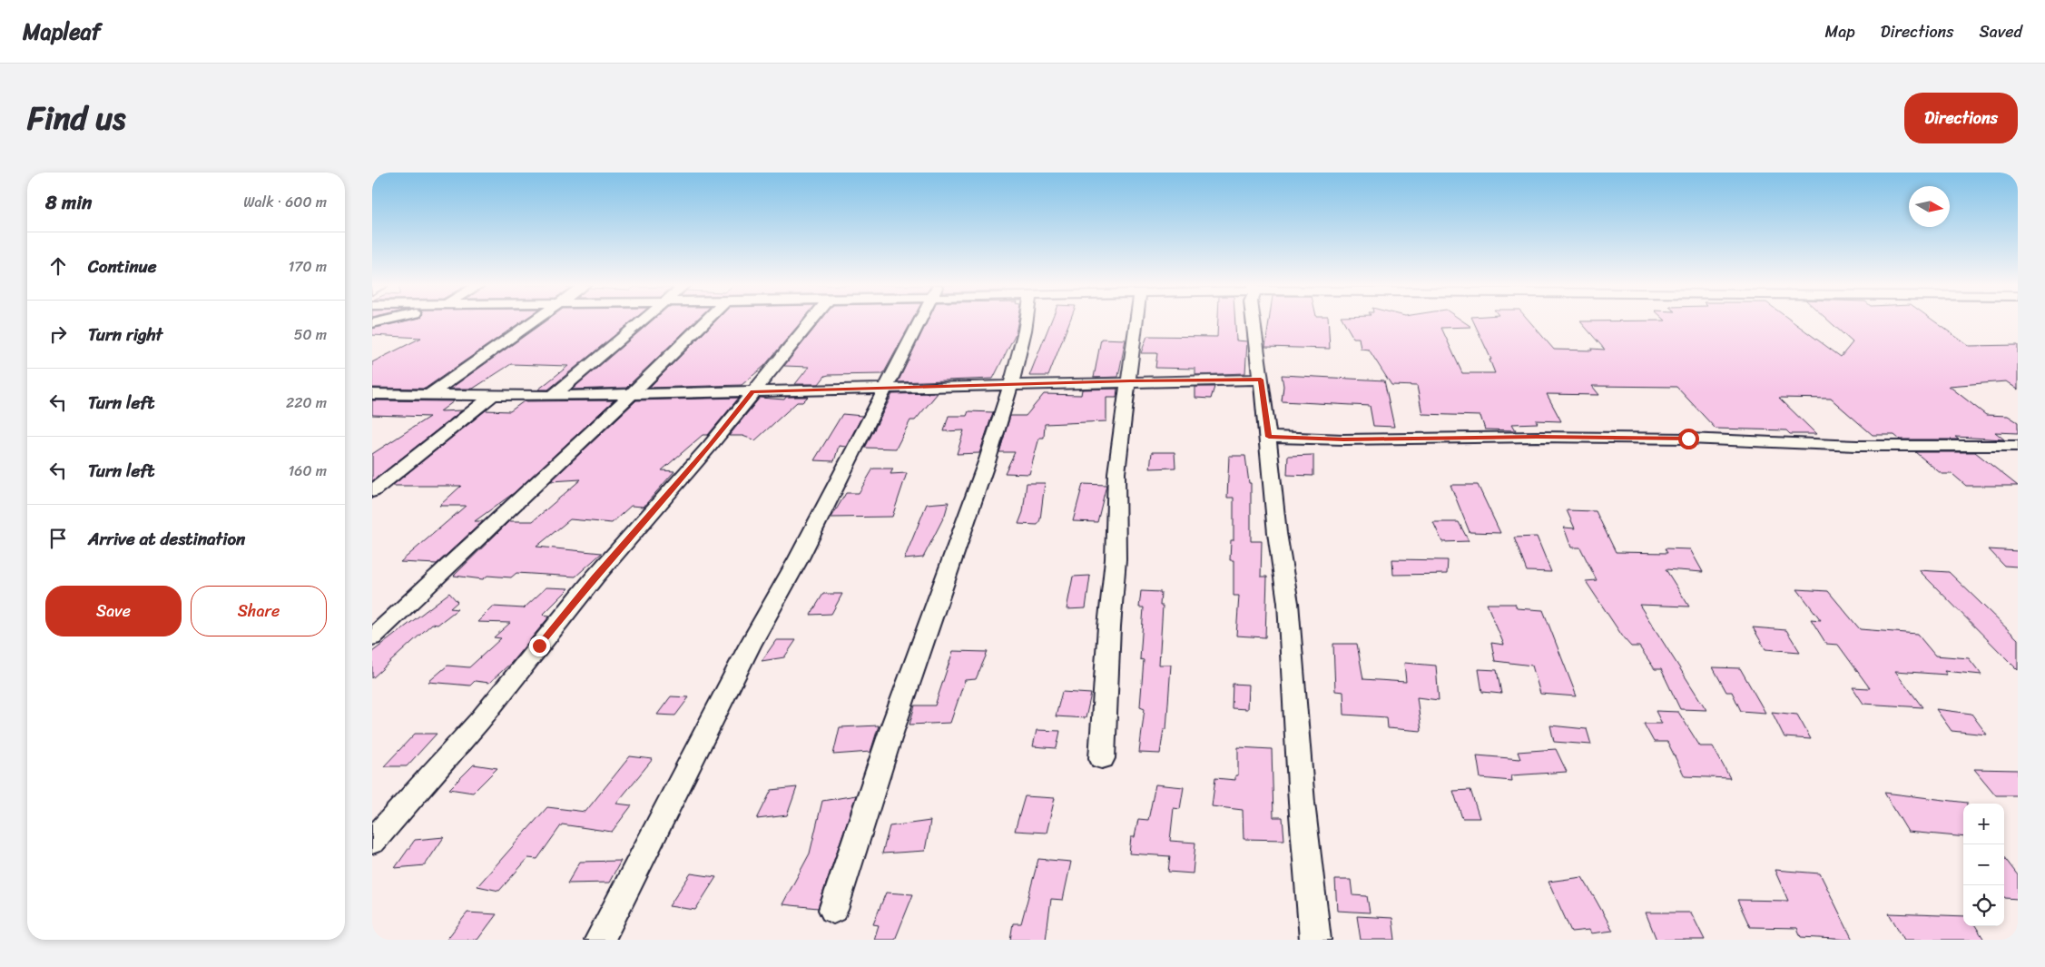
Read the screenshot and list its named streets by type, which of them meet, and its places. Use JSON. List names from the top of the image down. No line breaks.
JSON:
{"north":"right","page":{"header":"Mapleaf","nav":["Map","Directions","Saved"],"title":"Find us","buttons":["Directions",["Save","Share"]],"heading":["8 min","Walk · 600 m"],"list":[["Continue","170 m"],["Turn right","50 m"],["Turn left","220 m"],["Turn left","160 m"],"Arrive at destination"],"map_buttons":["+","−"]}}
